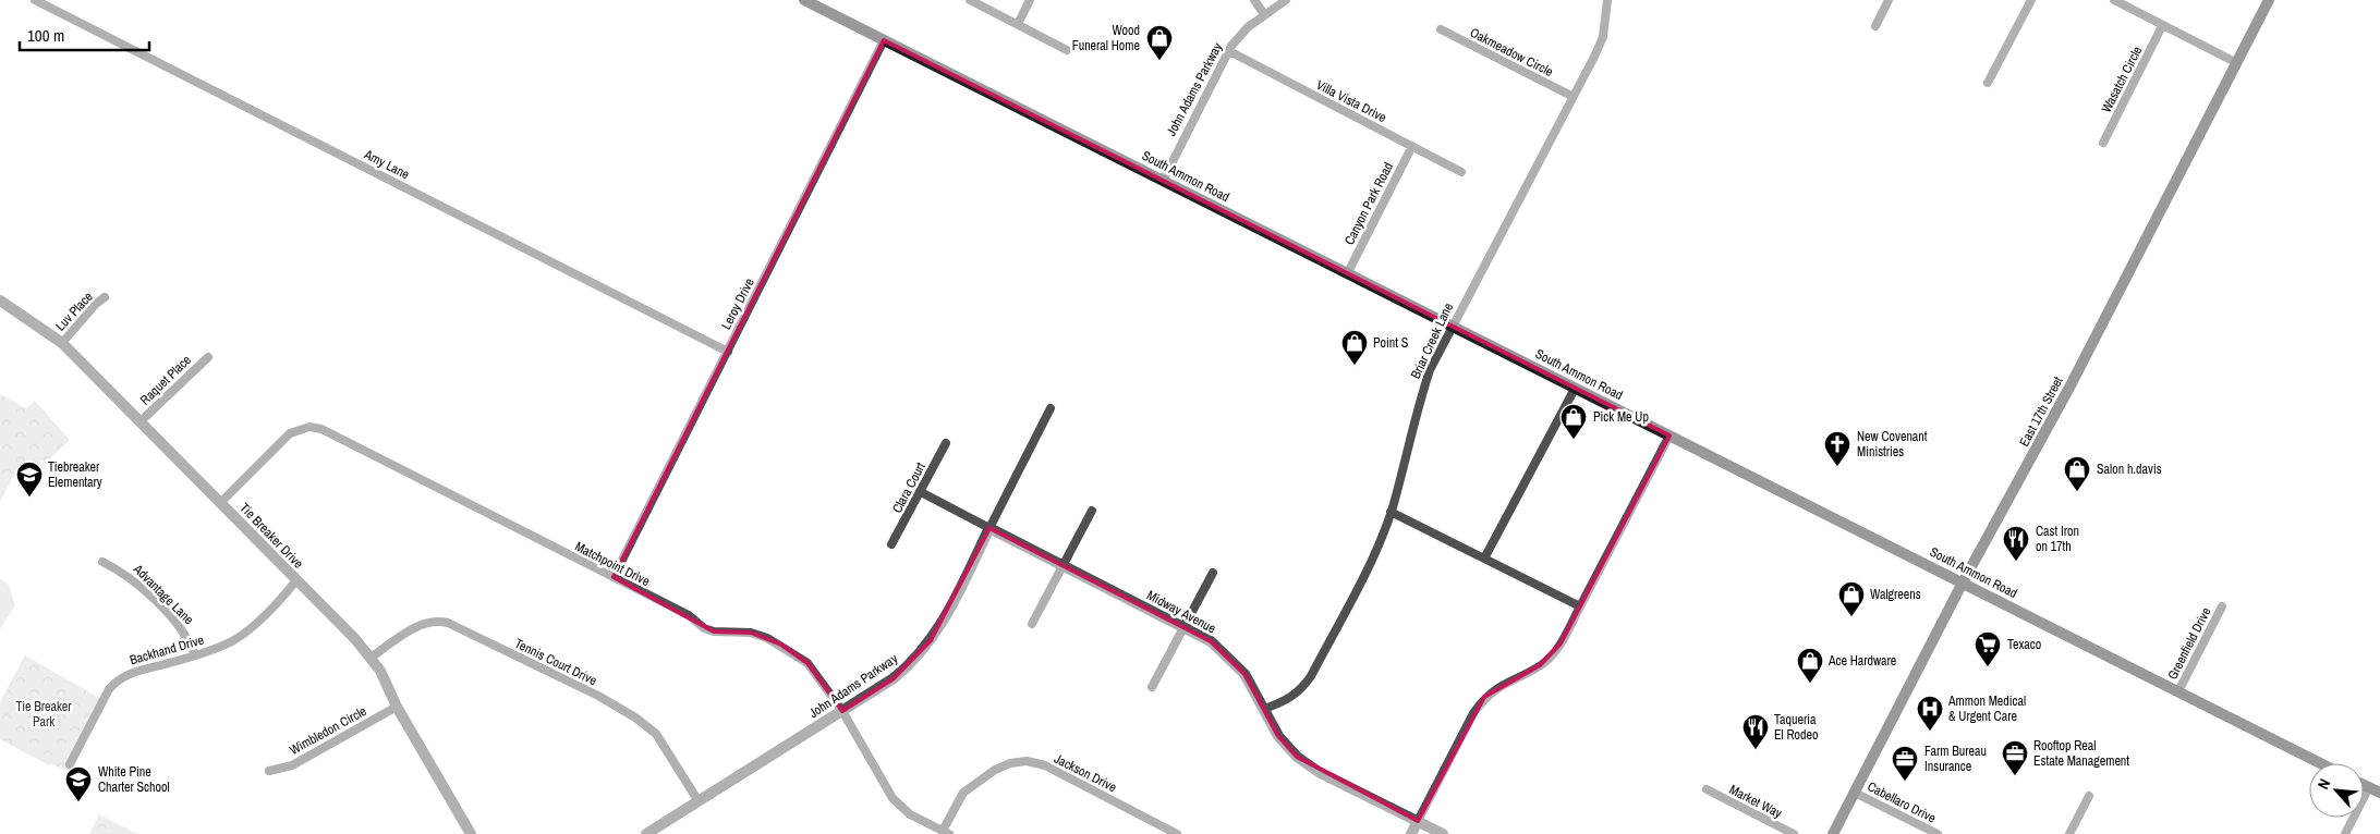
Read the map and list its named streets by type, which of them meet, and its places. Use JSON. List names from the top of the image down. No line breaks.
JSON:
{"streets":{"main road":["South Ammon Road","East 17th Street"],"street":["Oakmeadow Circle","Wasatch Circle","John Adams Parkway","Villa Vista Drive","Amy Lane","Canyon Park Road","Leroy Drive","Luv Place","Briar Creek Lane","Raquet Place","Clara Court","Tie Breaker Drive","Matchpoint Drive","Advantage Lane","Midway Avenue","Greenfield Drive","Backhand Drive","Tennis Court Drive","Wimbledon Circle","Jackson Drive","Market Way","Cabellaro Drive"]},"crossings":[["Oakmeadow Circle","Briar Creek Lane"],["John Adams Parkway","Villa Vista Drive"],["John Adams Parkway","South Ammon Road"],["John Adams Parkway","Matchpoint Drive"],["John Adams Parkway","Midway Avenue"],["John Adams Parkway","Tennis Court Drive"],["Villa Vista Drive","Canyon Park Road"],["Amy Lane","Leroy Drive"],["South Ammon Road","Canyon Park Road"],["South Ammon Road","Leroy Drive"],["South Ammon Road","Briar Creek Lane"],["South Ammon Road","East 17th Street"],["South Ammon Road","Greenfield Drive"],["Leroy Drive","Matchpoint Drive"],["Luv Place","Tie Breaker Drive"],["Briar Creek Lane","Midway Avenue"],["Raquet Place","Tie Breaker Drive"],["East 17th Street","Cabellaro Drive"],["Clara Court","Midway Avenue"],["Tie Breaker Drive","Matchpoint Drive"],["Tie Breaker Drive","Backhand Drive"],["Tie Breaker Drive","Tennis Court Drive"],["Tie Breaker Drive","Wimbledon Circle"],["Matchpoint Drive","Jackson Drive"],["Advantage Lane","Backhand Drive"]],"parks":["Tie Breaker Park"],"places":{"shop":["Wood Funeral Home","Point S","Pick Me Up","Salon h.davis","Walgreens","Ace Hardware"],"church":["New Covenant Ministries"],"school or university":["Tiebreaker Elementary","White Pine Charter School"],"restaurant":["Cast Iron on 17th","Taqueria El Rodeo"],"supermarket":["Texaco"],"hospital":["Ammon Medical & Urgent Care"],"office":["Rooftop Real Estate Management","Farm Bureau Insurance"]},"scale_bar":"100 m","north":"top left"}
